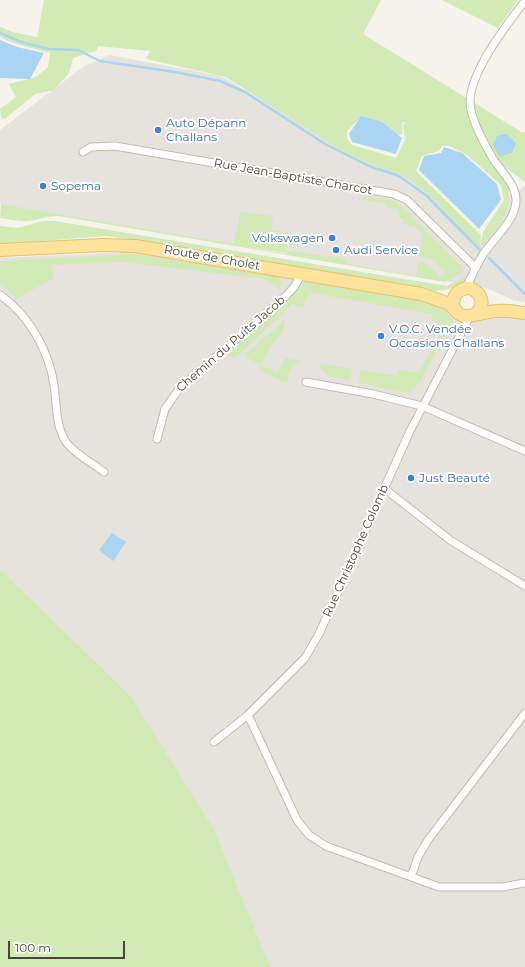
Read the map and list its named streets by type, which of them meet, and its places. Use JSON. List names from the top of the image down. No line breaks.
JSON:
{"streets":{"main road":["Route de Cholet"],"street":["Rue Jean-Baptiste Charcot","Chemin du Puits Jacob","Rue Christophe Colomb"]},"crossings":[["Route de Cholet","Chemin du Puits Jacob"],["Route de Cholet","Rue Christophe Colomb"]],"places":["Auto Dépann Challans","Sopema","Volkswagen","Audi Service","V.O.C. Vendée Occasions Challans","Just Beauté"],"scale_bar":"100 m"}
